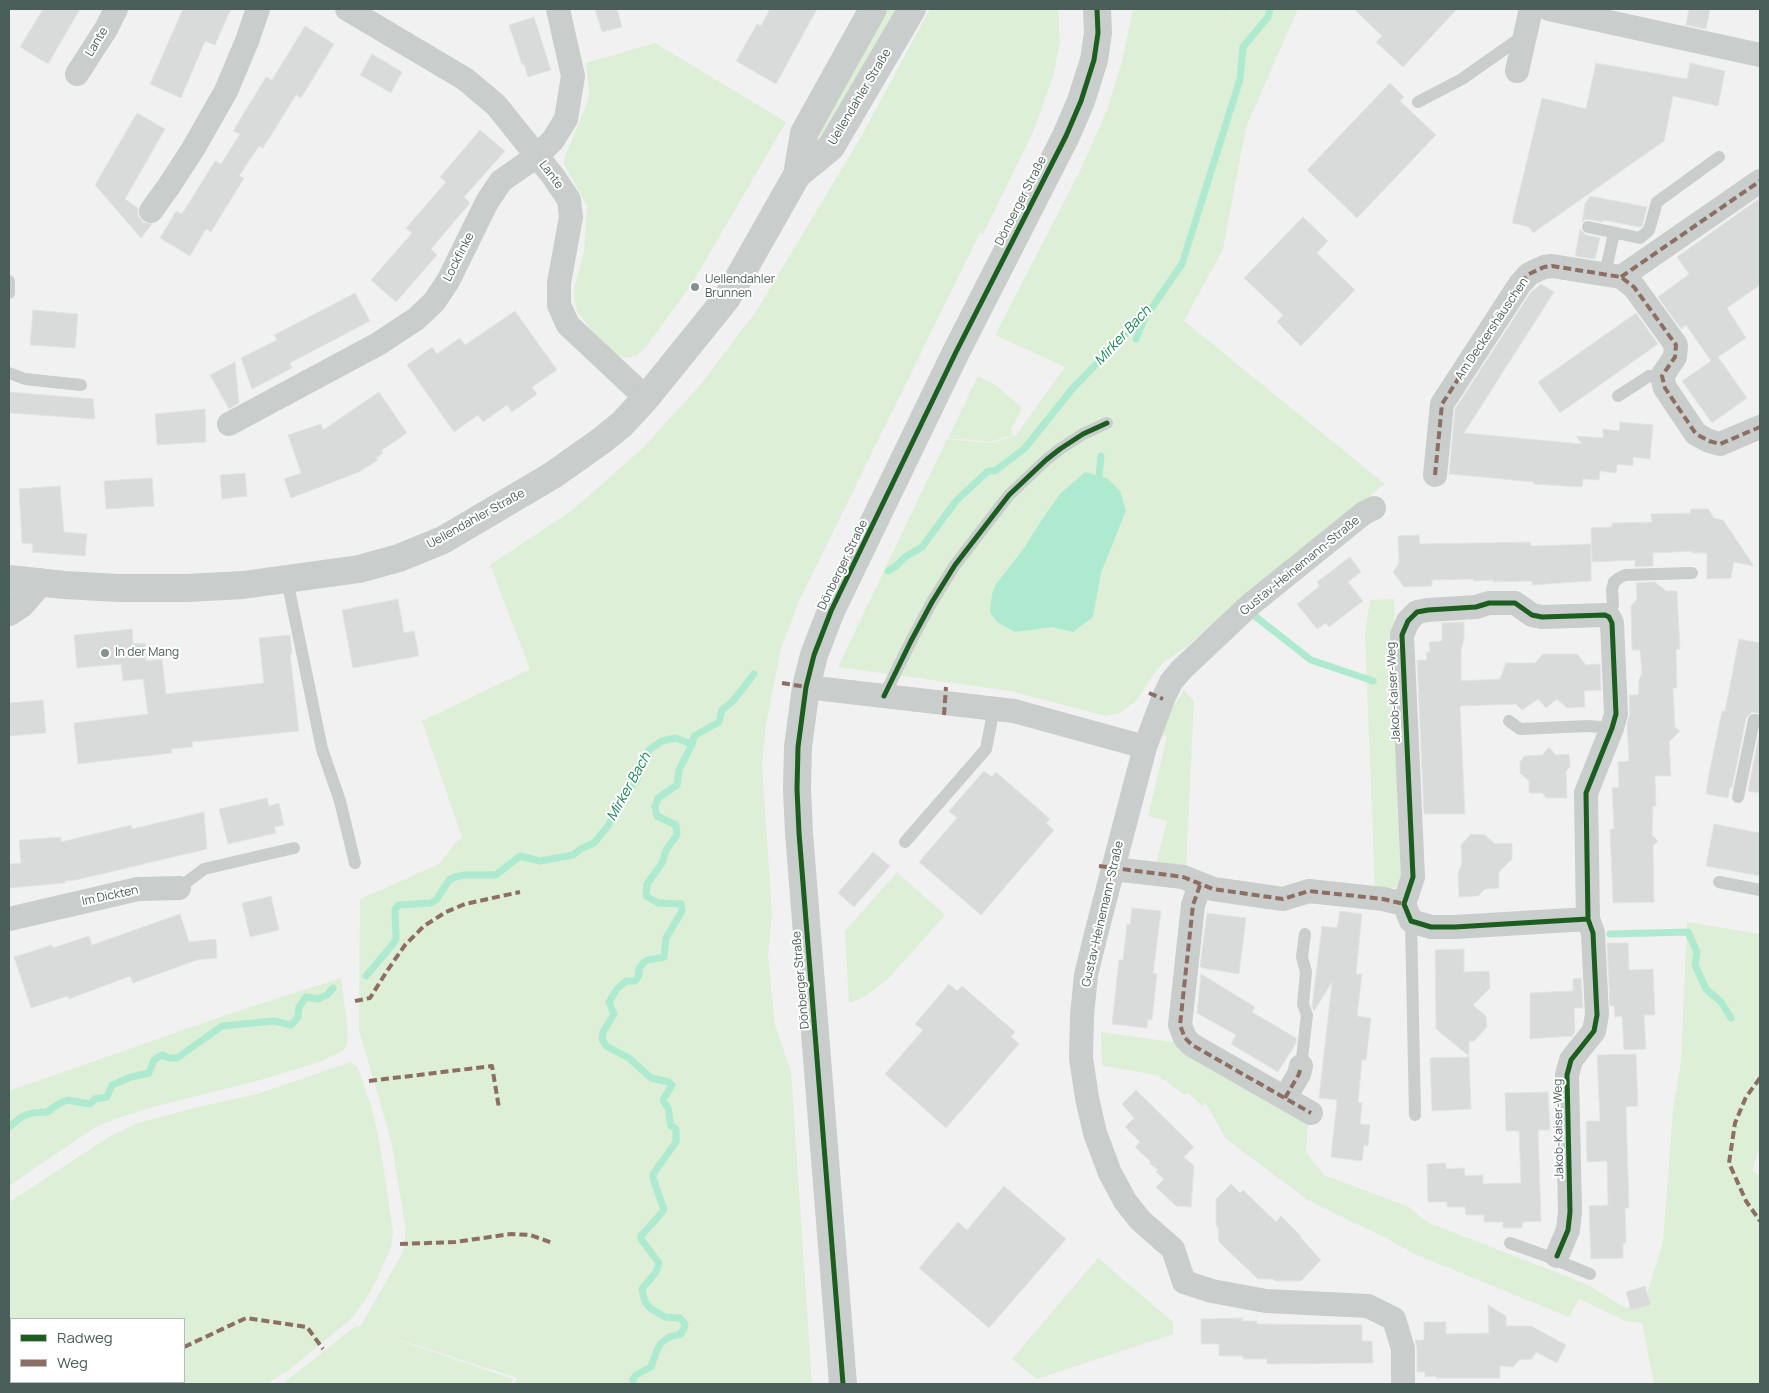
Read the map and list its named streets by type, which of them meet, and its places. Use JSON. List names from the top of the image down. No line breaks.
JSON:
{"streets":{"street":["Lante","Uellendahler Straße","Dönberger Straße","Lockfinke","Am Deckershäuschen","Gustav-Heinemann-Straße","Jakob-Kaiser-Weg","Im Dickten"]},"crossings":[["Lante","Uellendahler Straße"],["Lante","Lockfinke"]],"water":["Mirker Bach"],"places":["Uellendahler Brunnen","In der Mang"],"legend":["Radweg","Weg"]}
